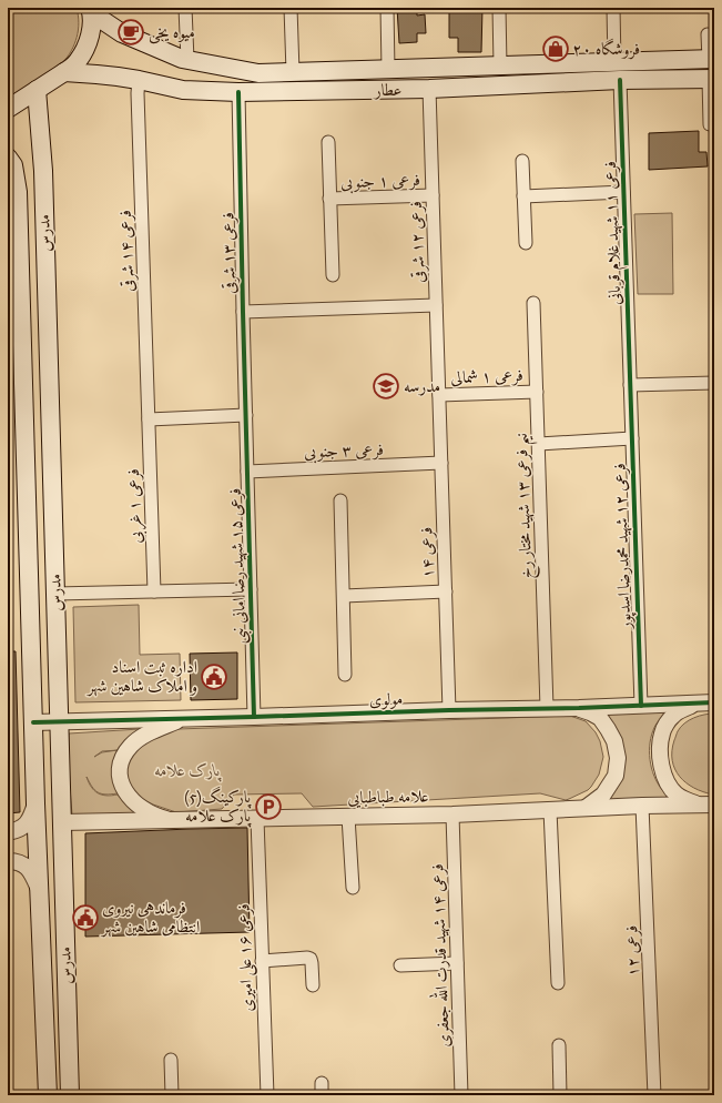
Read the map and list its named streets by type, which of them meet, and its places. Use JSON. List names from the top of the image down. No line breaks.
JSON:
{"streets":{"main road":["عطار","مدرس"],"street":["فرعی ۱ جنوبی","فرعی ۱۱ شهید غلام قربانی","فرعی ۱۲ شرقی","فرعی ۱۴ شرقی","فرعی ۱۳ شرقی","فرعی ۱ شمالی","فرعی ۳ جنوبی","فرعی ۱ غربی","نیم فرعی ۱۳ شهید مختار رخ","فرعی ۱۲ شهید محمدرضا اسدپور","فرعی ۱۴","فرعی ۱۵ شهید رضا امانی نبی","مولوی","علامه طباطبایی","فرعی ۱۲","فرعی ۱۴ شهید قدرت الله جعفری","فرعی ۱۶ علی امیری"]},"crossings":[["عطار","فرعی ۱۱ شهید غلام قربانی"],["عطار","فرعی ۱۲ شرقی"],["عطار","فرعی ۱۴ شرقی"],["عطار","فرعی ۱۳ شرقی"],["فرعی ۱ جنوبی","فرعی ۱۲ شرقی"],["مدرس","مولوی"],["مدرس","علامه طباطبایی"],["فرعی ۱۱ شهید غلام قربانی","فرعی ۱۲ شهید محمدرضا اسدپور"],["فرعی ۱۲ شرقی","فرعی ۱ شمالی"],["فرعی ۱۲ شرقی","فرعی ۱۴"],["فرعی ۱۴ شرقی","فرعی ۱ غربی"],["فرعی ۱۳ شرقی","فرعی ۱۵ شهید رضا امانی نبی"],["فرعی ۱ شمالی","نیم فرعی ۱۳ شهید مختار رخ"],["فرعی ۱ شمالی","فرعی ۱۴"],["فرعی ۳ جنوبی","فرعی ۱۴"],["فرعی ۳ جنوبی","فرعی ۱۵ شهید رضا امانی نبی"],["نیم فرعی ۱۳ شهید مختار رخ","مولوی"],["فرعی ۱۲ شهید محمدرضا اسدپور","مولوی"],["فرعی ۱۴","مولوی"],["فرعی ۱۵ شهید رضا امانی نبی","مولوی"],["علامه طباطبایی","فرعی ۱۲"],["علامه طباطبایی","فرعی ۱۴ شهید قدرت الله جعفری"],["علامه طباطبایی","فرعی ۱۶ علی امیری"]],"parks":["پارک علامه"],"places":{"cafe":["میوه یخی"],"shop":["فروشگاه ۲۰"],"school or university":["مدرسه"],"public building":["اداره ثبت اسناد و املاک شاهین شهر","فرماندهی نیروی انتظامی شاهین شهر"],"parking":["پارکینگ(5) پارک علامه"]}}
